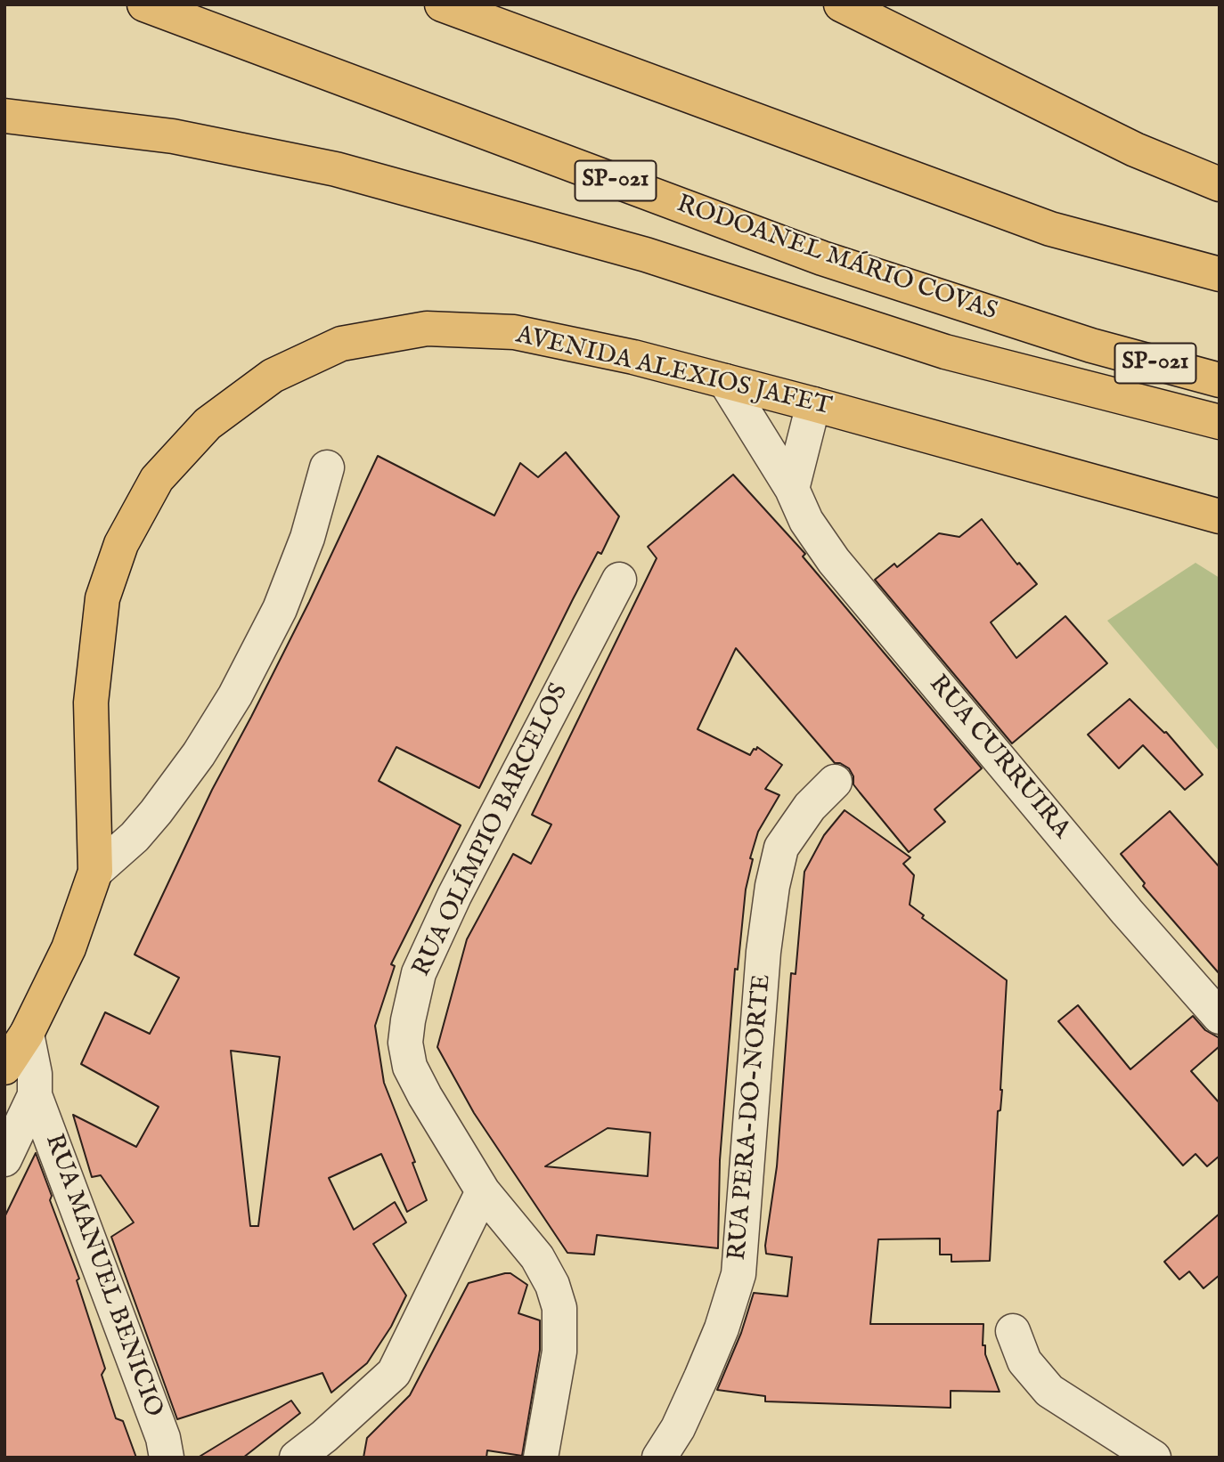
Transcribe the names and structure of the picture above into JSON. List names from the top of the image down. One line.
{"streets":{"main road":["SP-021","RODOANEL MÁRIO COVAS","AVENIDA ALEXIOS JAFET"],"street":["RUA CURRUIRA","RUA OLÍMPIO BARCELOS","RUA PERA-DO-NORTE","RUA MANUEL BENICIO"]},"crossings":[["AVENIDA ALEXIOS JAFET","RUA CURRUIRA"]]}
